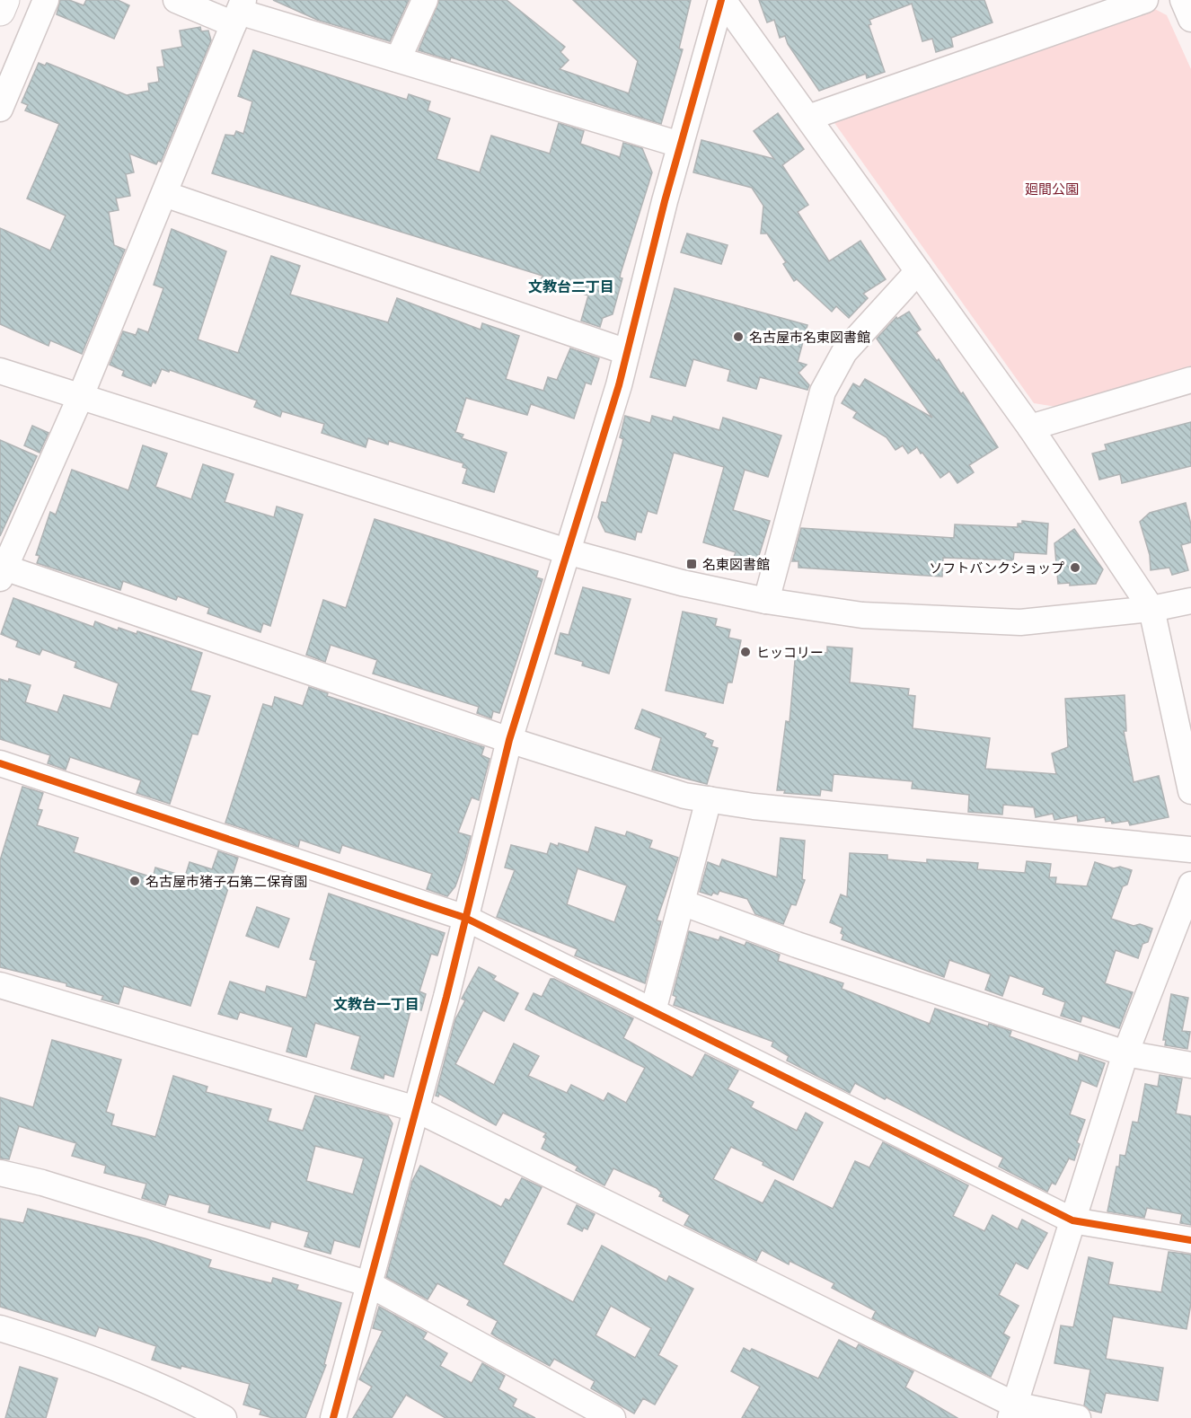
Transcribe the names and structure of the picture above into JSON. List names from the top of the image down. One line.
{"districts":["文教台二丁目","文教台一丁目"],"parks":["廻間公園"],"places":{"other":["名古屋市名東図書館","ソフトバンクショップ","ヒッコリー","名古屋市猪子石第二保育園"],"transit":["名東図書館"]}}
